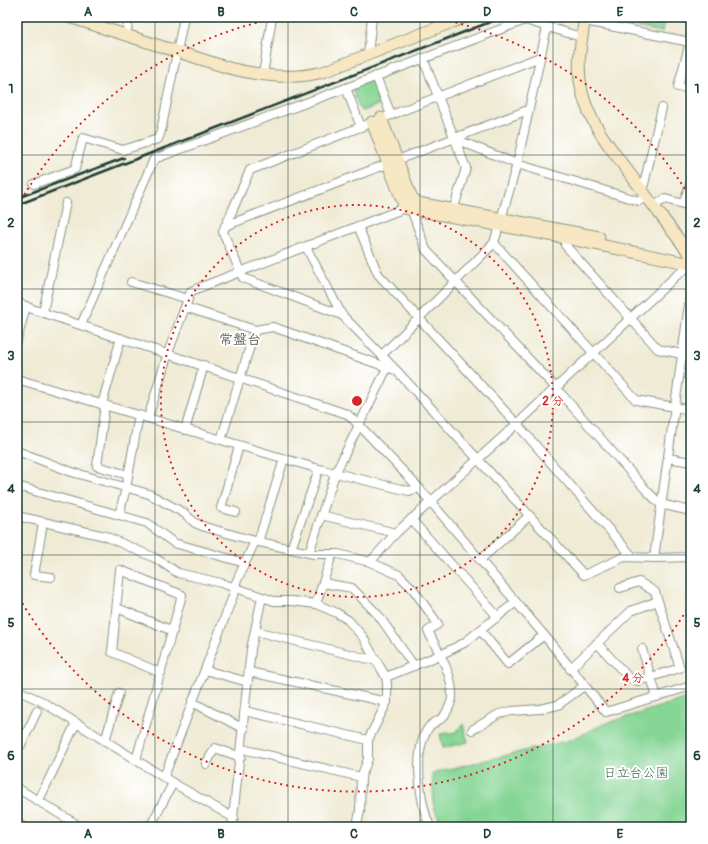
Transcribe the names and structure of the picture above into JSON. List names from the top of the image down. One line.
{"districts":["常盤台"],"parks":["日立台公園"],"grid":{"columns":["A","B","C","D","E"],"rows":["1","2","3","4","5","6"]},"rings":["2 分","4 分"]}
